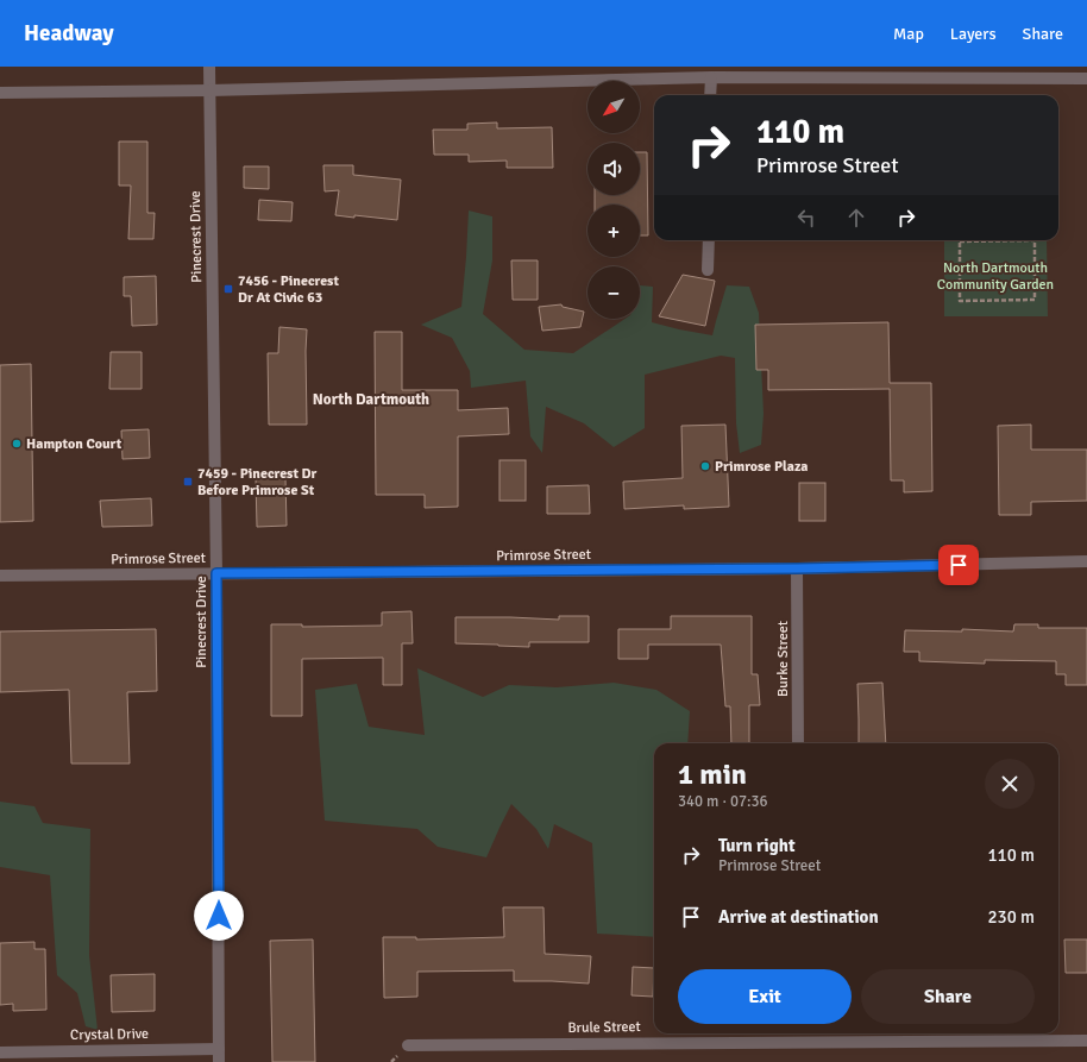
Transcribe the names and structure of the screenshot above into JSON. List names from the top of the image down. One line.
{"streets":{"street":["Pinecrest Drive","Primrose Street","Burke Street","Brule Street","Crystal Drive"]},"crossings":[["Pinecrest Drive","Primrose Street"],["Pinecrest Drive","Crystal Drive"],["Primrose Street","Burke Street"]],"districts":["North Dartmouth"],"parks":["North Dartmouth Community Garden"],"places":{"transit":["7456 - Pinecrest Dr At Civic 63","7459 - Pinecrest Dr Before Primrose St"],"other":["Hampton Court","Primrose Plaza"]},"north":"bottom left","page":{"header":"Headway","nav":["Map","Layers","Share"],"map_buttons":["+","−"],"turn":["110 m","Primrose Street"],"heading":["1 min","340 m · 07:36"],"list":[{"name":"Turn right","note":"Primrose Street","value":"110 m"},{"name":"Arrive at destination","value":"230 m"}],"buttons":["Exit","Share"]}}
